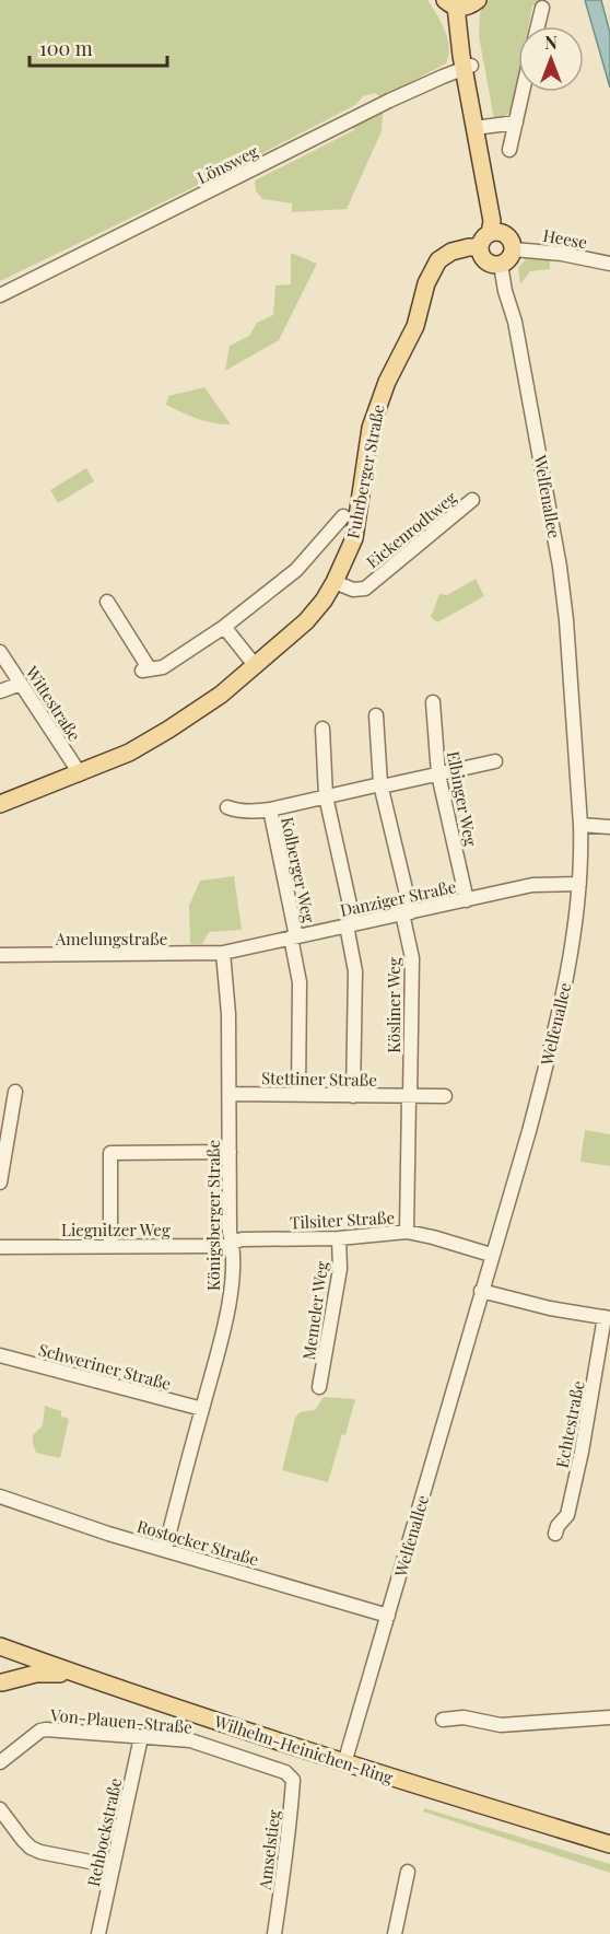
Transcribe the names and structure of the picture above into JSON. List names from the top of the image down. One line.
{"streets":{"main road":["Fuhrberger Straße","Wilhelm-Heinichen-Ring"],"street":["Lönsweg","Heese","Welfenallee","Eickenrodtweg","Wittestraße","Elbinger Weg","Kolberger Weg","Danziger Straße","Amelungstraße","Kösliner Weg","Stettiner Straße","Königsberger Straße","Tilsiter Straße","Liegnitzer Weg","Memeler Weg","Schweriner Straße","Echtestraße","Rostocker Straße","Von-Plauen-Straße","Rehbockstraße","Amselstieg"]},"crossings":[["Heese","Fuhrberger Straße"],["Heese","Welfenallee"],["Fuhrberger Straße","Welfenallee"],["Fuhrberger Straße","Eickenrodtweg"],["Fuhrberger Straße","Wittestraße"],["Welfenallee","Danziger Straße"],["Welfenallee","Tilsiter Straße"],["Welfenallee","Rostocker Straße"],["Welfenallee","Wilhelm-Heinichen-Ring"],["Elbinger Weg","Danziger Straße"],["Kolberger Weg","Danziger Straße"],["Kolberger Weg","Stettiner Straße"],["Danziger Straße","Amelungstraße"],["Danziger Straße","Kösliner Weg"],["Danziger Straße","Königsberger Straße"],["Amelungstraße","Königsberger Straße"],["Kösliner Weg","Stettiner Straße"],["Stettiner Straße","Königsberger Straße"],["Königsberger Straße","Tilsiter Straße"],["Königsberger Straße","Liegnitzer Weg"],["Königsberger Straße","Schweriner Straße"],["Königsberger Straße","Rostocker Straße"],["Tilsiter Straße","Liegnitzer Weg"],["Tilsiter Straße","Memeler Weg"],["Von-Plauen-Straße","Rehbockstraße"],["Von-Plauen-Straße","Amselstieg"]],"scale_bar":"100 m","north":"top"}
